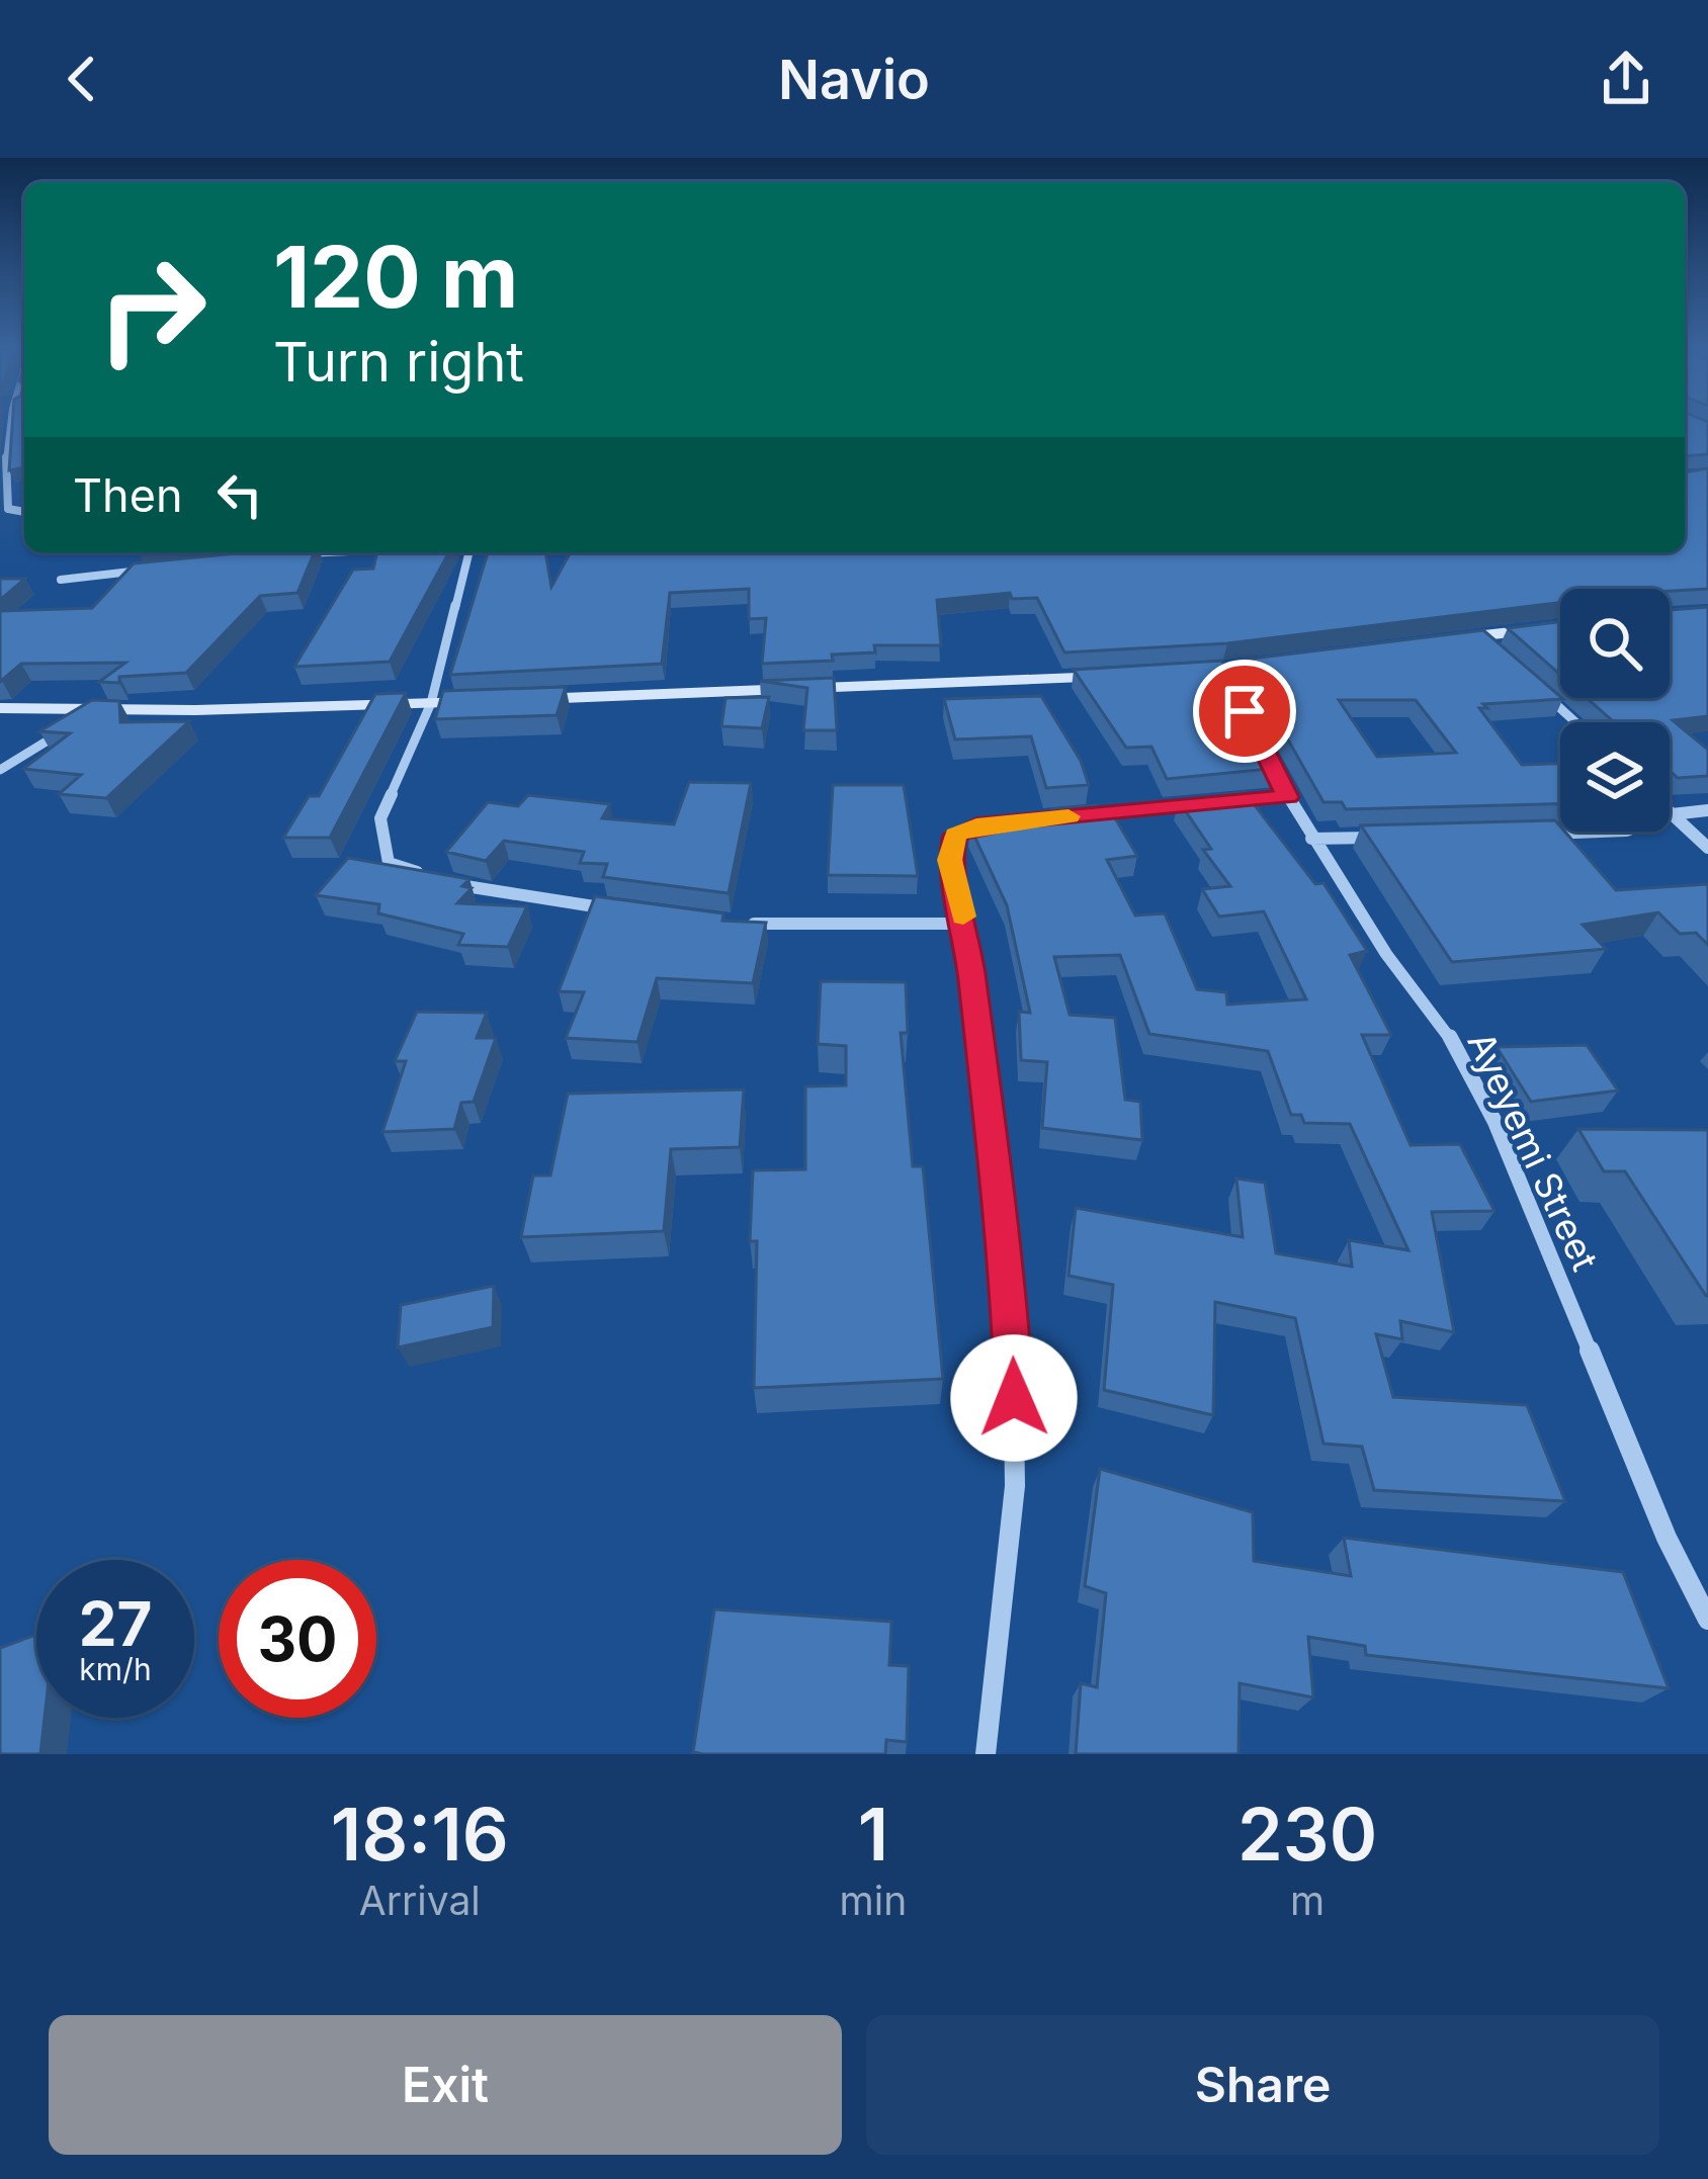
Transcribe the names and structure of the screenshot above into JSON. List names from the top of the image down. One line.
{"streets":{"street":["Ayeyemi Street"]},"page":{"header":"Navio","turn":["120 m","Turn right"],"then":"Then","speed":"27 km/h","limit":"30","eta":["18:16","Arrival","1","min","230","m"],"buttons":["Exit","Share"]}}
